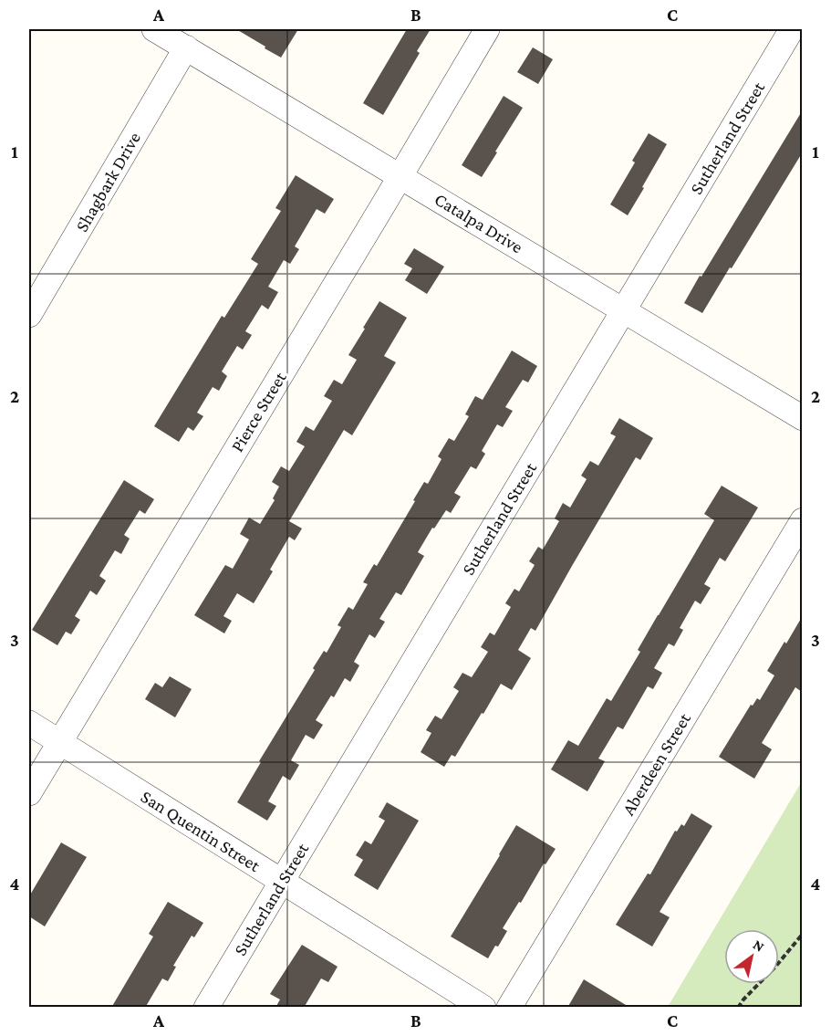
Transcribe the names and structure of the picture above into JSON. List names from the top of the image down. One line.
{"streets":{"street":["Sutherland Street","Shagbark Drive","Catalpa Drive","Pierce Street","Aberdeen Street","San Quentin Street"]},"crossings":[["Sutherland Street","Catalpa Drive"],["Sutherland Street","San Quentin Street"],["Shagbark Drive","Catalpa Drive"],["Catalpa Drive","Pierce Street"],["Pierce Street","San Quentin Street"]],"north":"top right","grid":{"columns":["A","B","C"],"rows":["1","2","3","4"]}}
